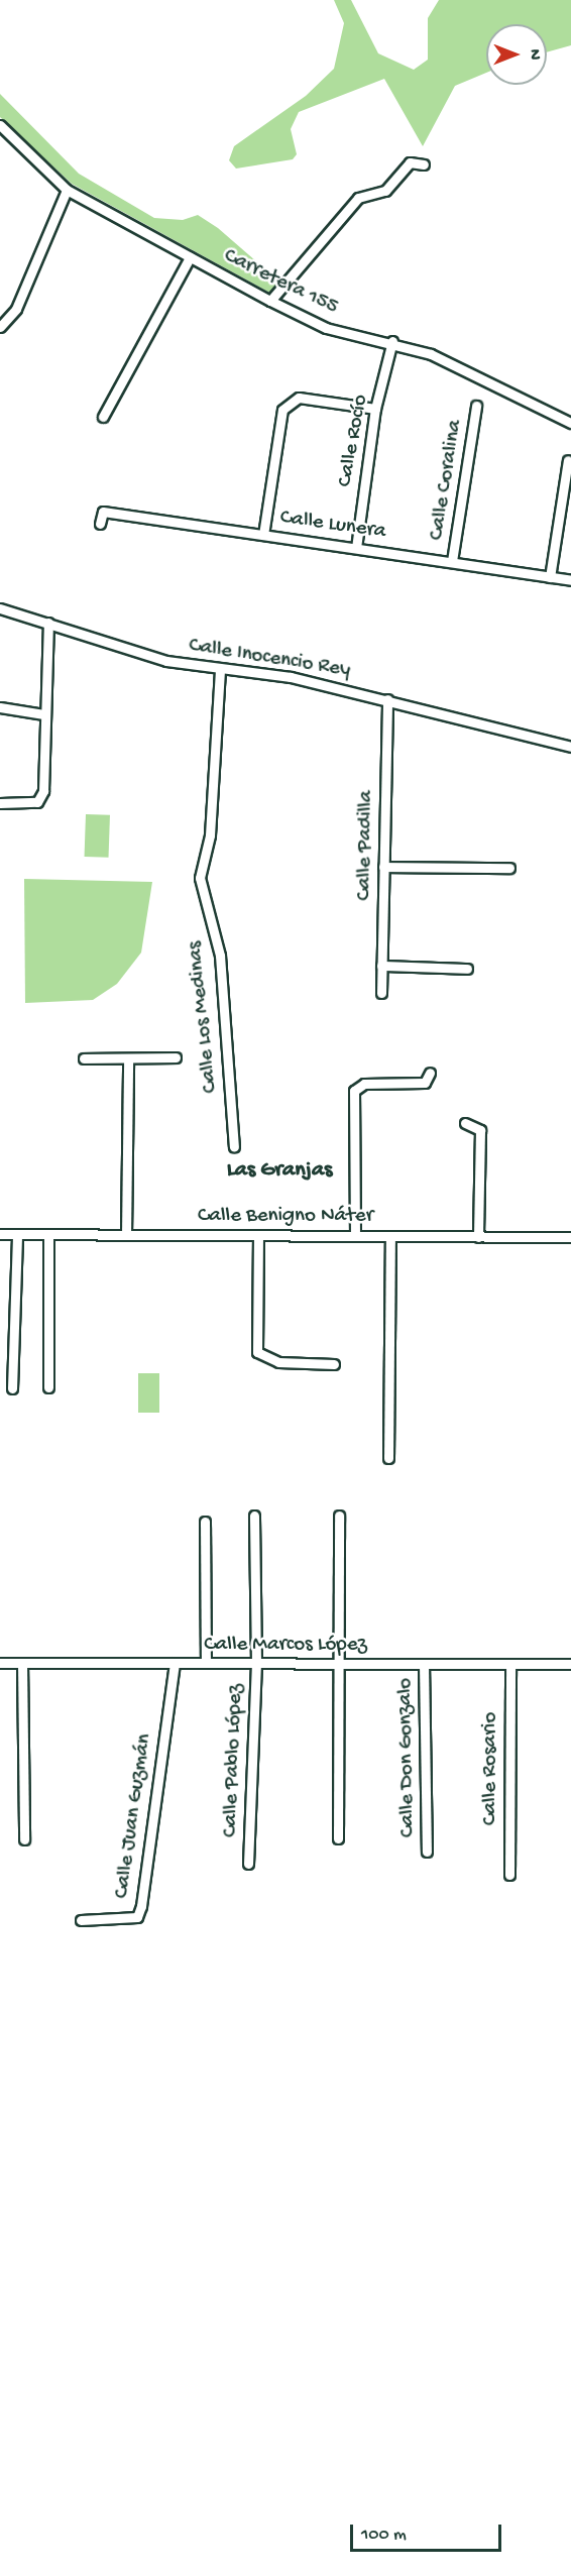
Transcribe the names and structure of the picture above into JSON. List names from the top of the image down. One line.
{"streets":{"street":["Carretera 155","Calle Rocío","Calle Coralina","Calle Lunera","Calle Inocencio Rey","Calle Padilla","Calle Los Medinas","Calle Benigno Náter","Calle Marcos López","Calle Don Gonzalo","Calle Pablo López","Calle Rosario","Calle Juan Guzmán"]},"crossings":[["Carretera 155","Calle Rocío"],["Calle Rocío","Calle Lunera"],["Calle Coralina","Calle Lunera"],["Calle Inocencio Rey","Calle Padilla"],["Calle Inocencio Rey","Calle Los Medinas"],["Calle Marcos López","Calle Don Gonzalo"],["Calle Marcos López","Calle Pablo López"],["Calle Marcos López","Calle Rosario"],["Calle Marcos López","Calle Juan Guzmán"]],"districts":["Las Granjas"],"scale_bar":"100 m","north":"right"}
